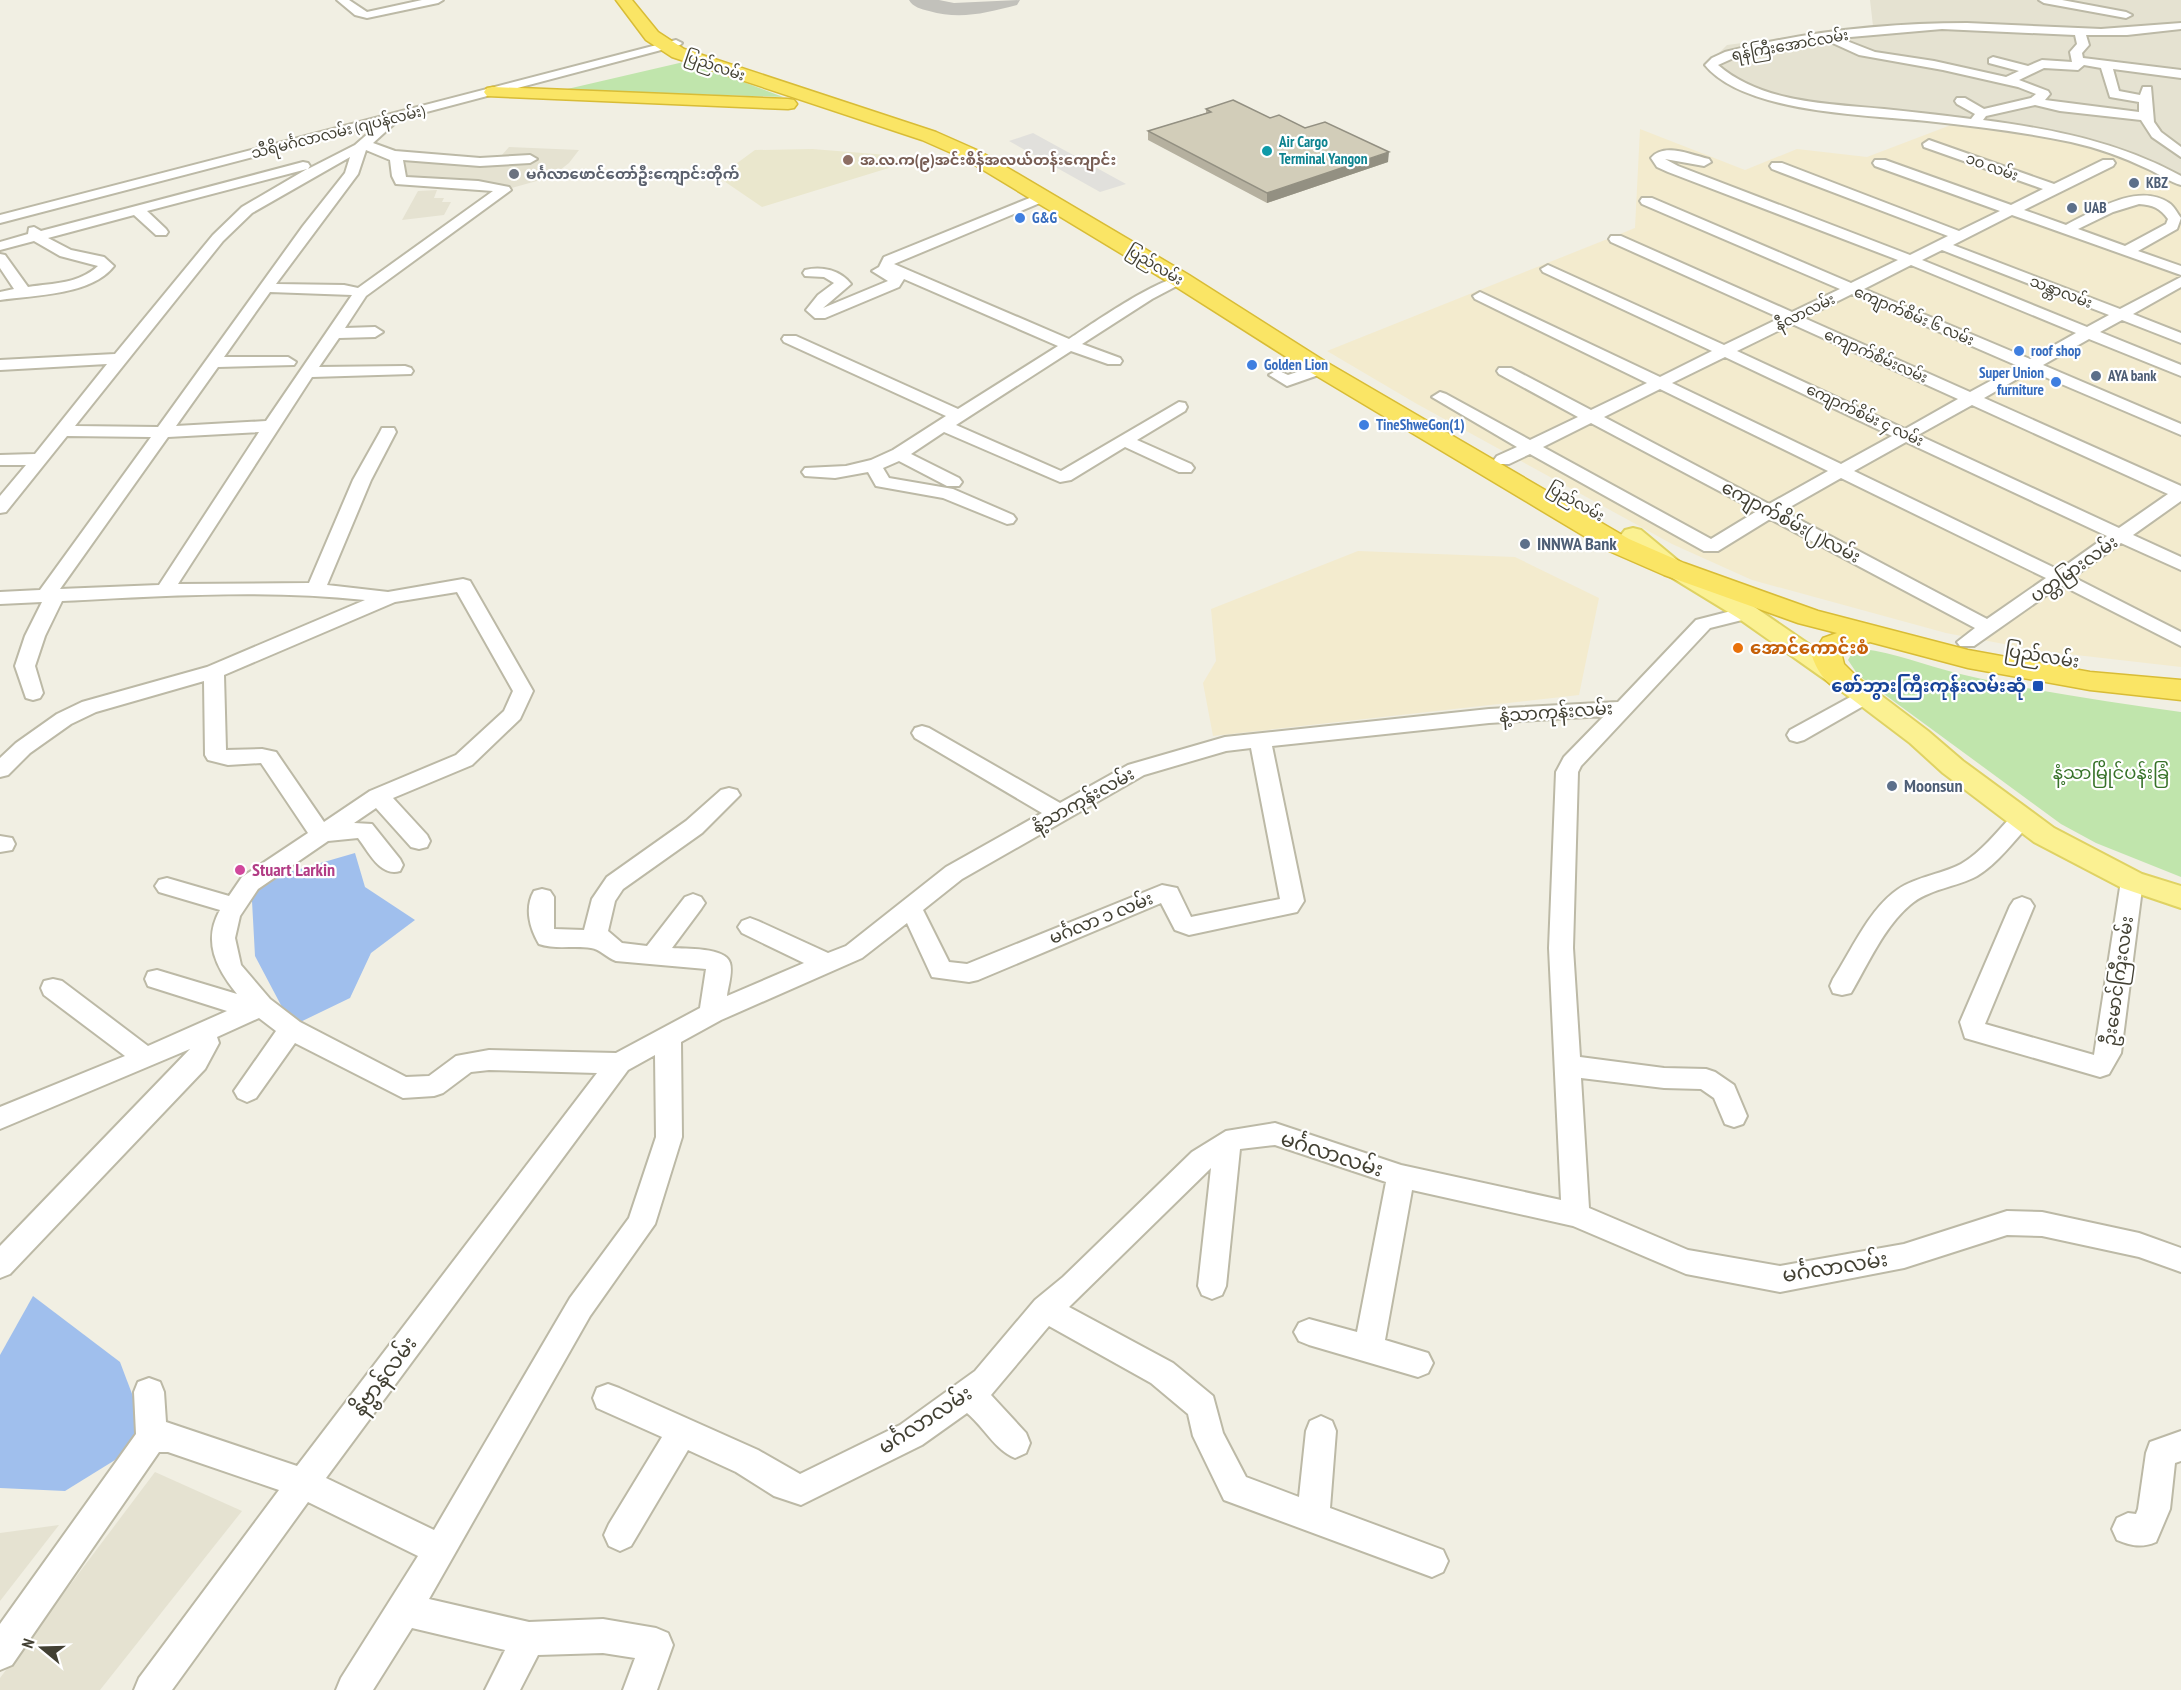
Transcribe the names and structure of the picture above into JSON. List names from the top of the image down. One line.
{"streets":{"highway":["ပြည်လမ်း"],"street":["ရန်ကြီးအောင်လမ်း","သီရိမင်္ဂလာလမ်း (ဂျပန်လမ်း)","၁၀ လမ်း","သန္တာလမ်း","နီလာလမ်း","ကျောက်စိမ်း ၆ လမ်း","ကျောက်စိမ်းလမ်း","ကျောက်စိမ်း ၄ လမ်း","ကျောက်စိမ်း(၂)လမ်း","ပတ္တမြားလမ်း","နံ့သာကုန်းလမ်း","မင်္ဂလာ ၁ လမ်း","ဦးမောင်ကြီးလမ်း","မင်္ဂလာလမ်း","နိဗ္ဗာန်လမ်း"]},"crossings":[["ပြည်လမ်း","သီရိမင်္ဂလာလမ်း (ဂျပန်လမ်း)"],["ပြည်လမ်း","နီလာလမ်း"],["ပြည်လမ်း","ကျောက်စိမ်း(၂)လမ်း"],["ပြည်လမ်း","ပတ္တမြားလမ်း"],["ပြည်လမ်း","နံ့သာကုန်းလမ်း"],["၁၀ လမ်း","နီလာလမ်း"],["သန္တာလမ်း","နီလာလမ်း"],["နီလာလမ်း","ကျောက်စိမ်း ၆ လမ်း"],["နီလာလမ်း","ကျောက်စိမ်းလမ်း"],["နီလာလမ်း","ကျောက်စိမ်း ၄ လမ်း"],["နီလာလမ်း","ကျောက်စိမ်း(၂)လမ်း"],["ကျောက်စိမ်းလမ်း","ပတ္တမြားလမ်း"],["ကျောက်စိမ်း ၄ လမ်း","ပတ္တမြားလမ်း"],["ကျောက်စိမ်း(၂)လမ်း","ပတ္တမြားလမ်း"],["နံ့သာကုန်းလမ်း","မင်္ဂလာ ၁ လမ်း"],["နံ့သာကုန်းလမ်း","နိဗ္ဗာန်လမ်း"]],"parks":["နံ့သာမြိုင်ပန်းခြံ"],"places":{"other":["Air Cargo Terminal Yangon","အ.လ.က(၉)အင်းစိန်အလယ်တန်းကျောင်း","မင်္ဂလာဖောင်တော်ဦးကျောင်းတိုက်","KBZ","UAB","G&G","roof shop","Golden Lion","AYA bank","Super Union furniture","TineShweGon(1)","INNWA Bank","အောင်ကောင်းစံ","Moonsun","Stuart Larkin"],"transit":["စော်ဘွားကြီးကုန်းလမ်းဆုံ"]},"north":"left"}
